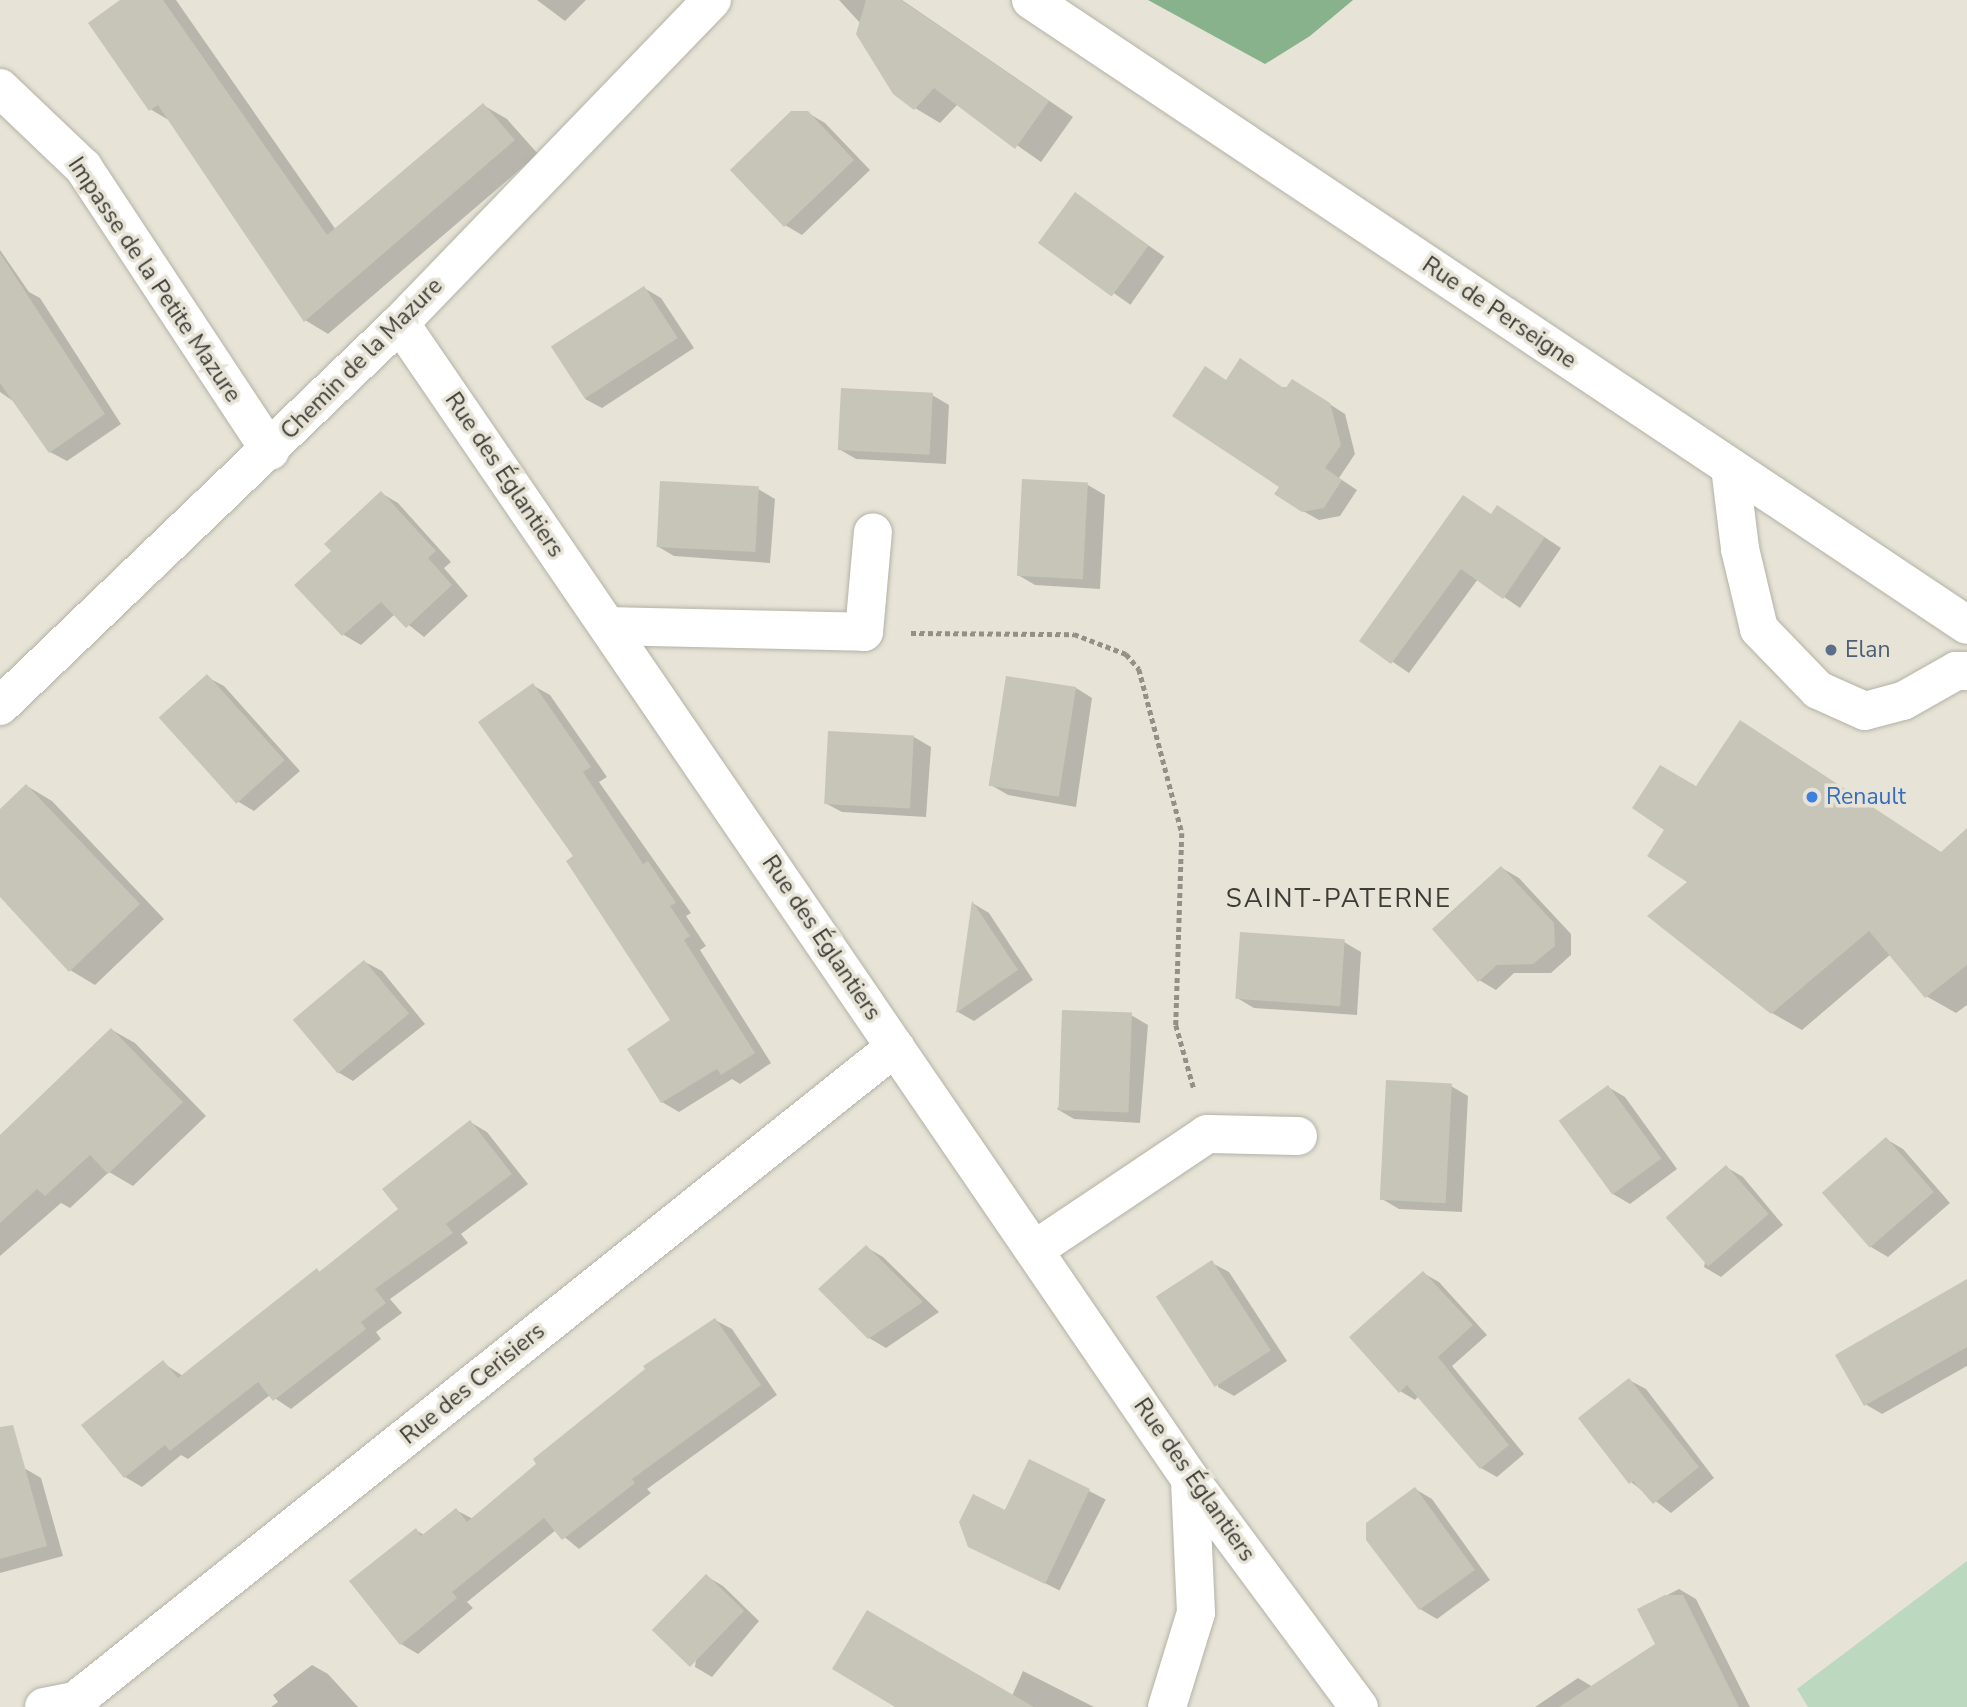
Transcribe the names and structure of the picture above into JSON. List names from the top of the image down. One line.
{"streets":{"street":["Impasse de la Petite Mazure","Rue de Perseigne","Chemin de la Mazure","Rue des Églantiers","Rue des Cerisiers"]},"crossings":[["Impasse de la Petite Mazure","Chemin de la Mazure"],["Chemin de la Mazure","Rue des Églantiers"],["Rue des Églantiers","Rue des Cerisiers"]],"districts":["SAINT-PATERNE"],"places":["Elan","Renault"]}
